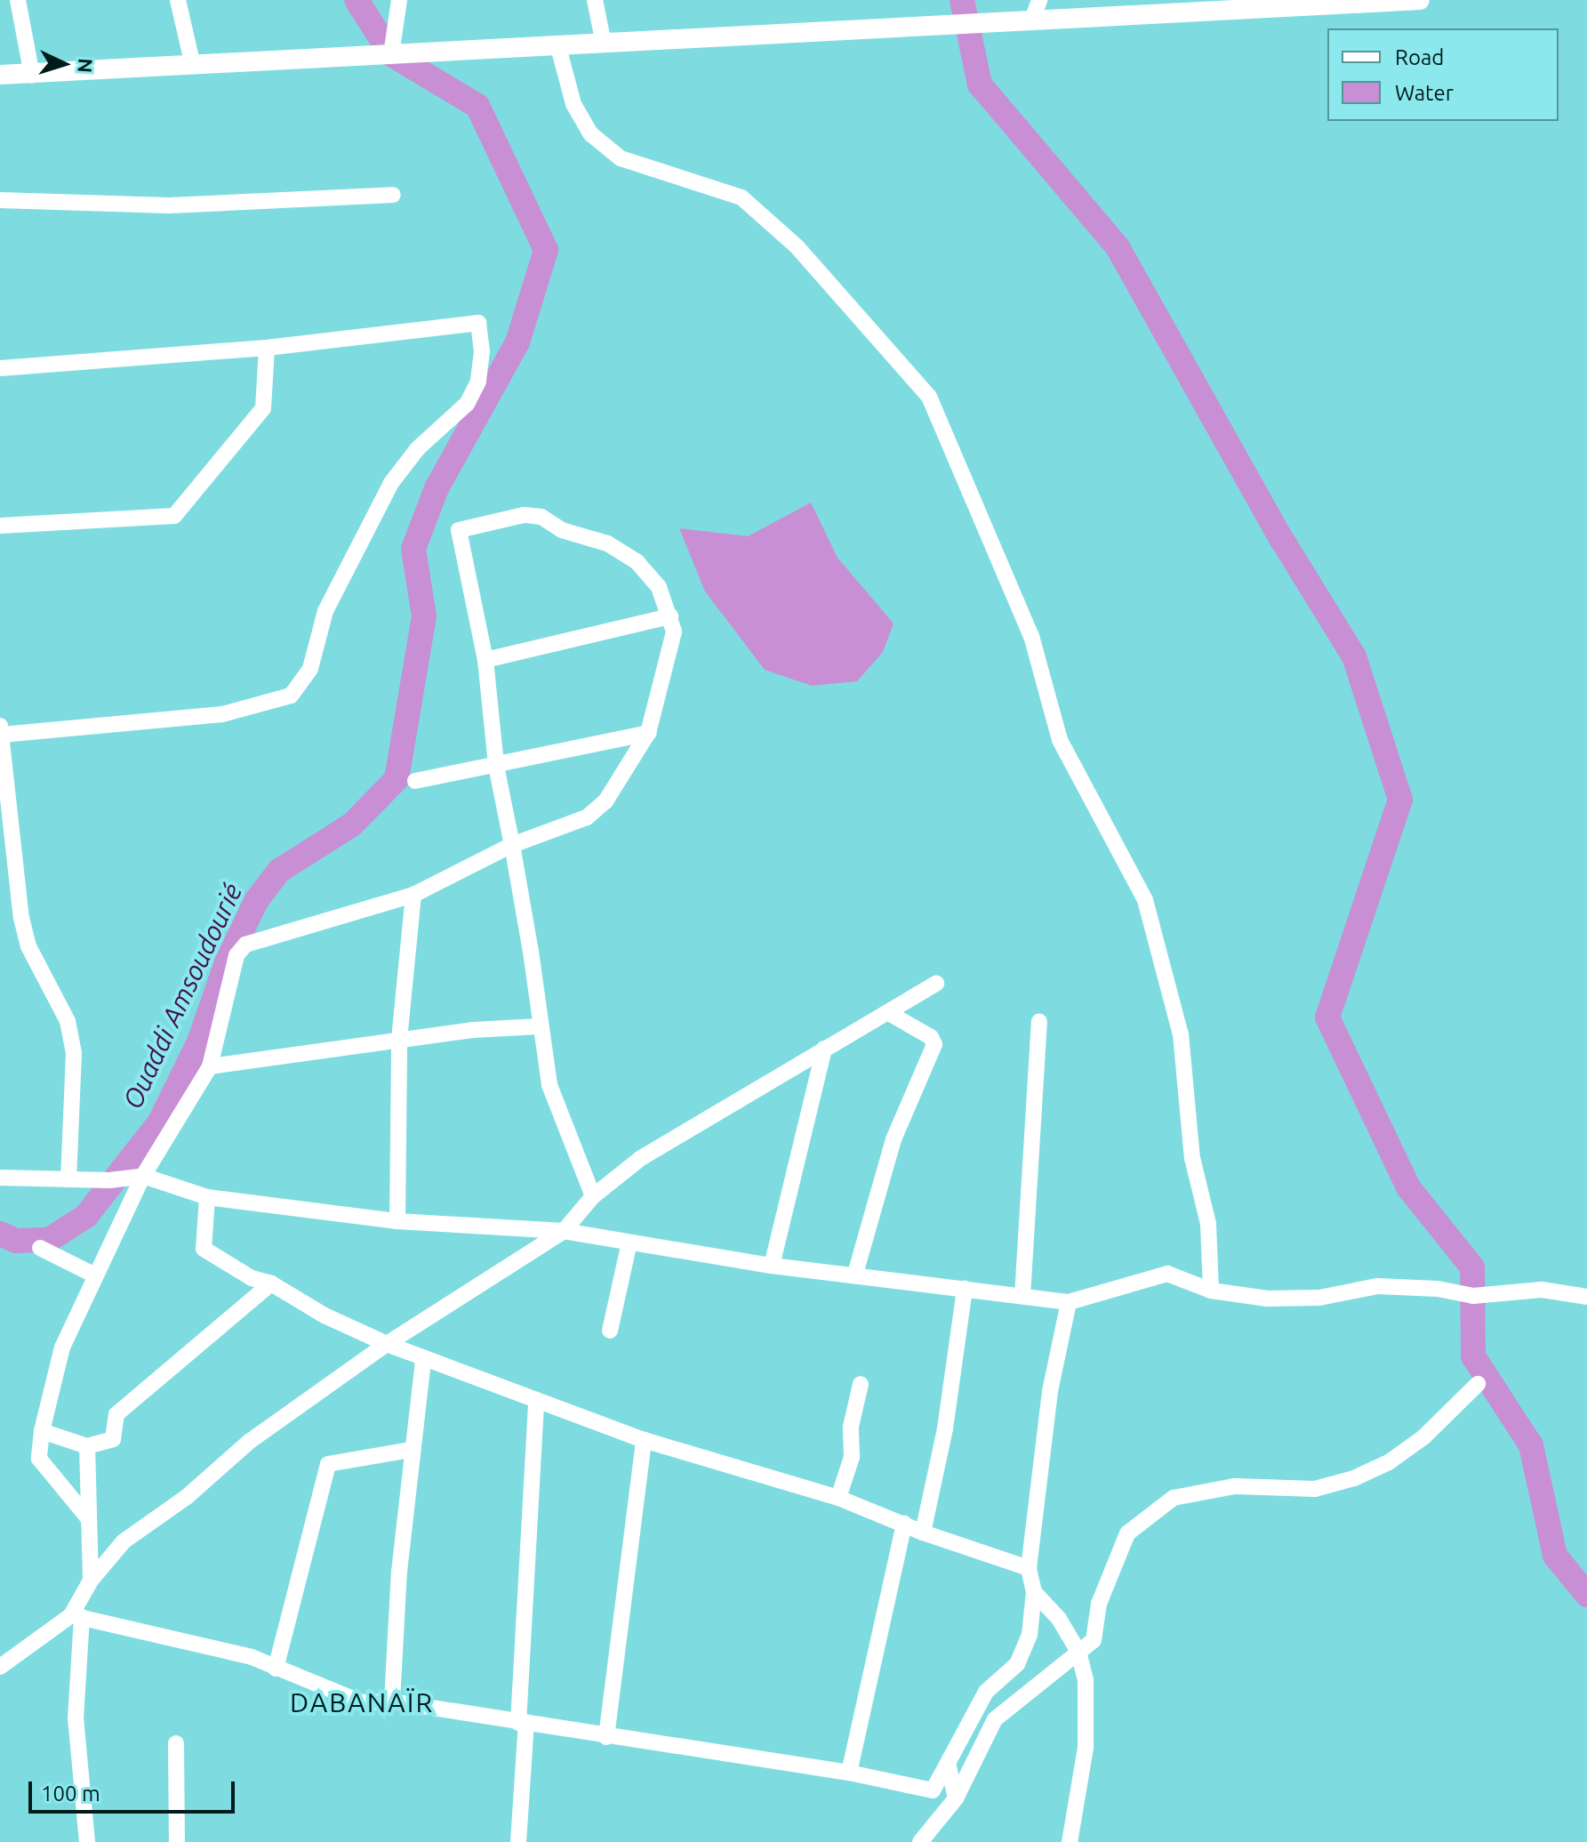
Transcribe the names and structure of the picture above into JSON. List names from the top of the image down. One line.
{"districts":["DABANAÏR"],"water":["Ouaddi Amsoudourié"],"legend":["Road","Water"],"scale_bar":"100 m","north":"right"}
